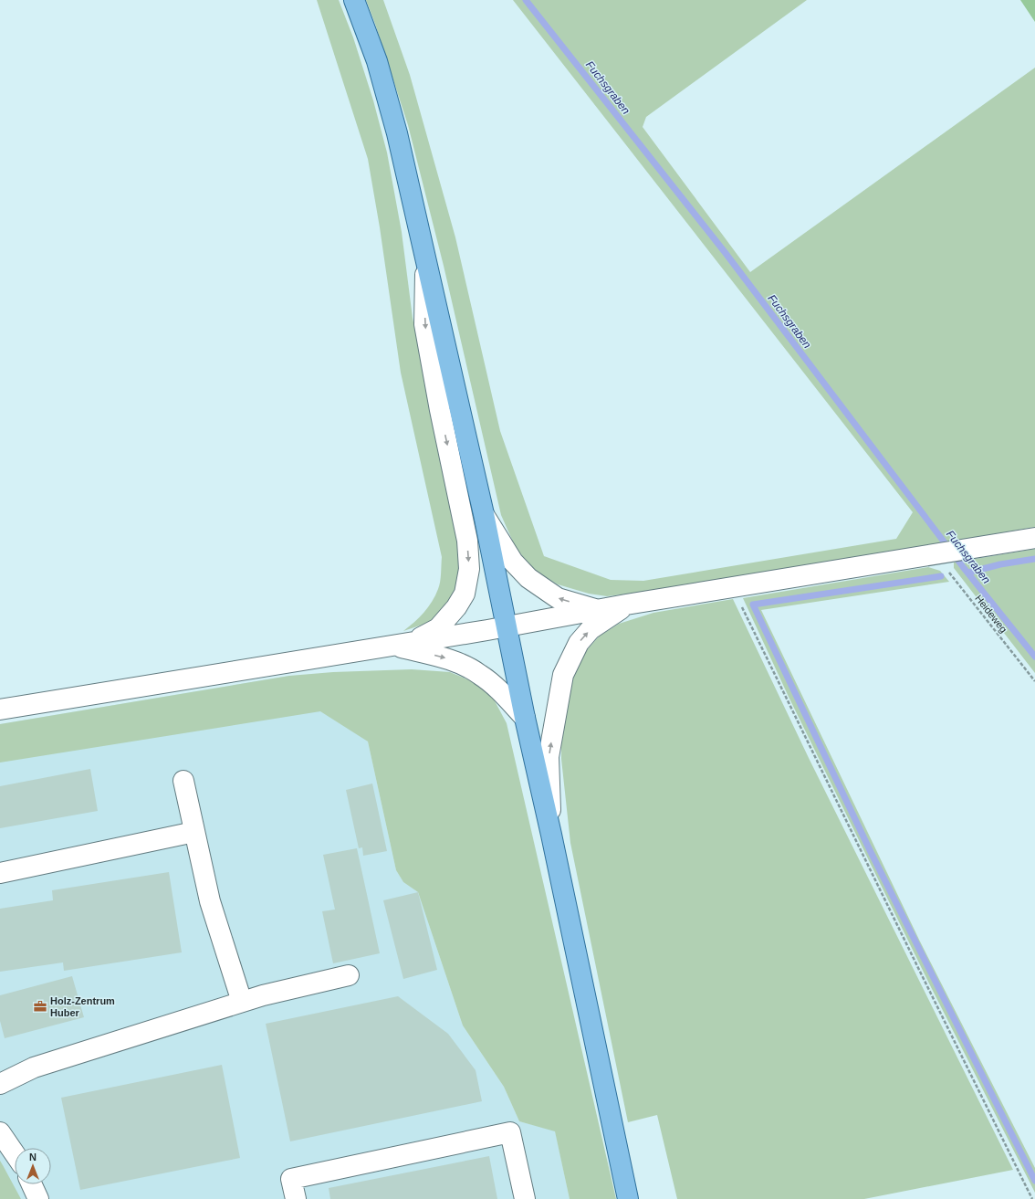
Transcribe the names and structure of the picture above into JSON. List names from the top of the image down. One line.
{"streets":{"path":["Heideweg"]},"water":["Fuchsgraben"],"places":{"office":["Holz-Zentrum Huber"]},"north":"top"}
